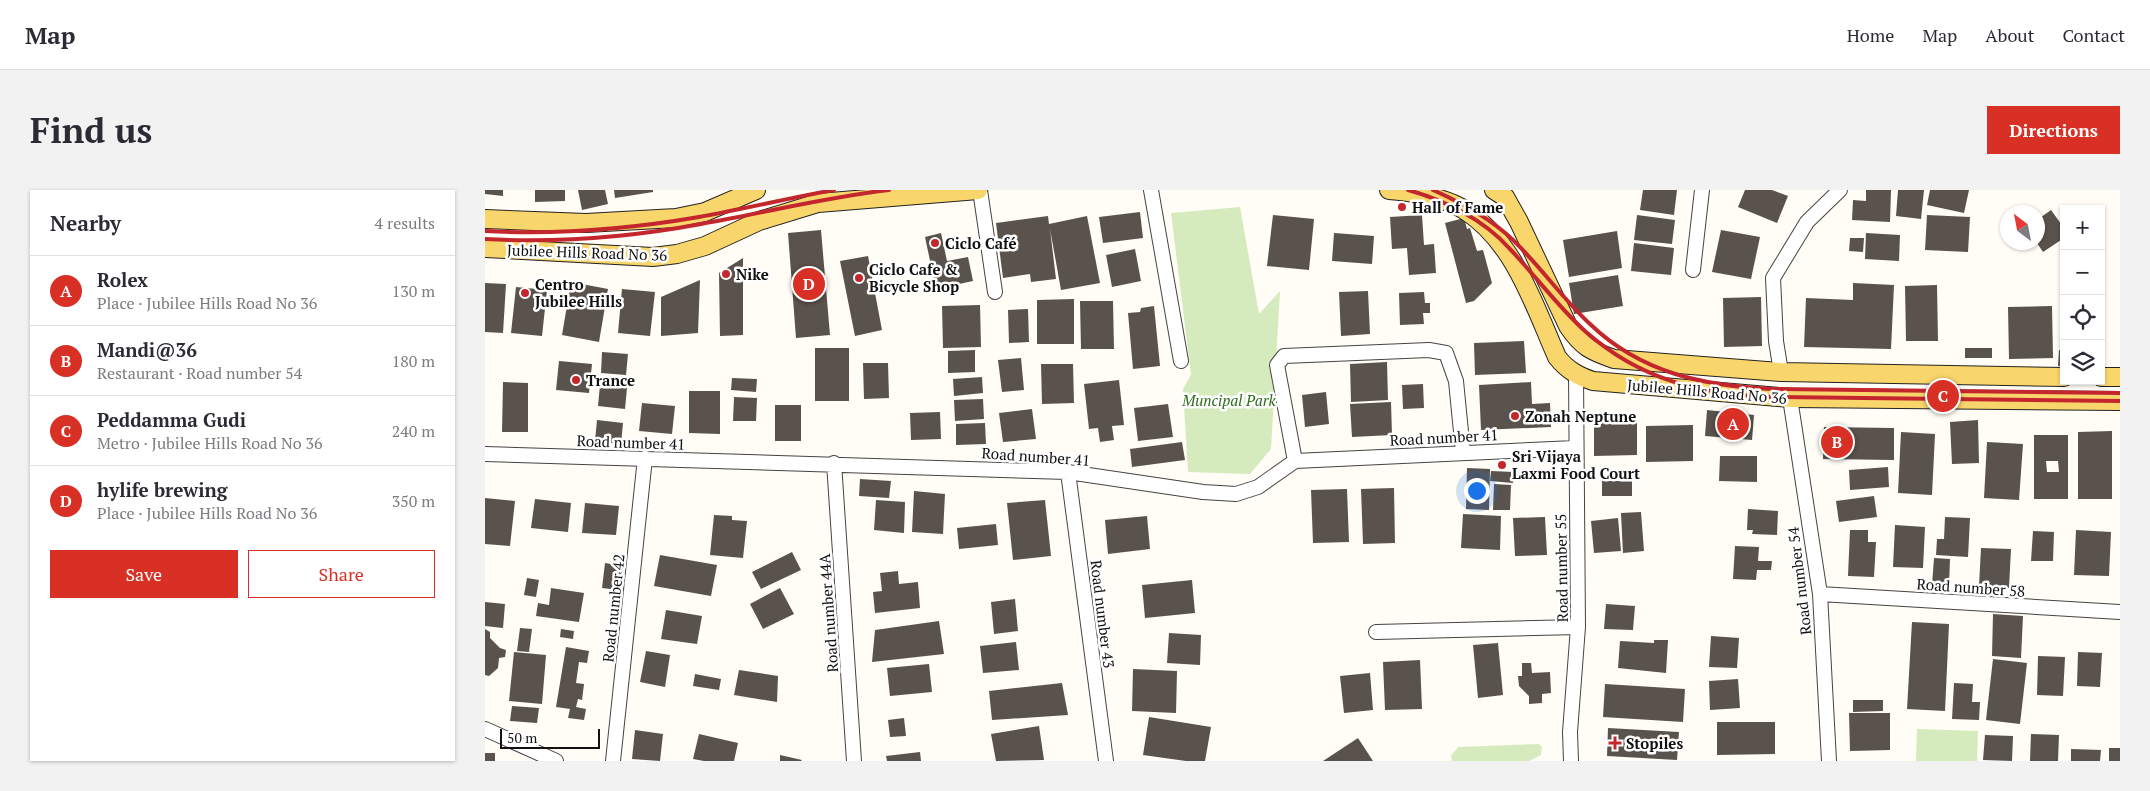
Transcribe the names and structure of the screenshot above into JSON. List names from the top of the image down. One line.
{"streets":{"main road":["Jubilee Hills Road No 36"],"street":["Road number 41","Road number 55","Road number 54","Road number 58","Road number 42","Road number 44A","Road number 43"]},"crossings":[["Jubilee Hills Road No 36","Road number 55"],["Jubilee Hills Road No 36","Road number 54"],["Road number 41","Road number 55"],["Road number 41","Road number 42"],["Road number 41","Road number 44A"],["Road number 41","Road number 43"],["Road number 54","Road number 58"]],"parks":["Muncipal Park"],"places":{"other":["Hall of Fame","Ciclo Café","Nike","Ciclo Cafe & Bicycle Shop","Centro Jubilee Hills","Trance","Zonah Neptune","Sri Vijaya Laxmi Food Court"],"health":["Stopiles"]},"scale_bar":"50 m","north":"top left","page":{"header":"Map","nav":["Home","Map","About","Contact"],"buttons":["Directions",["Save","Share"]],"title":"Find us","heading":["Nearby","4 results"],"map_buttons":["+","−"],"list":[{"mark":"A","name":"Rolex","note":"Place · Jubilee Hills Road No 36","value":"130 m"},{"mark":"B","name":"Mandi@36","note":"Restaurant · Road number 54","value":"180 m"},{"mark":"C","name":"Peddamma Gudi","note":"Metro · Jubilee Hills Road No 36","value":"240 m"},{"mark":"D","name":"hylife brewing","note":"Place · Jubilee Hills Road No 36","value":"350 m"}],"pins":["D","C","A","B"],"scale":"50 m"}}
